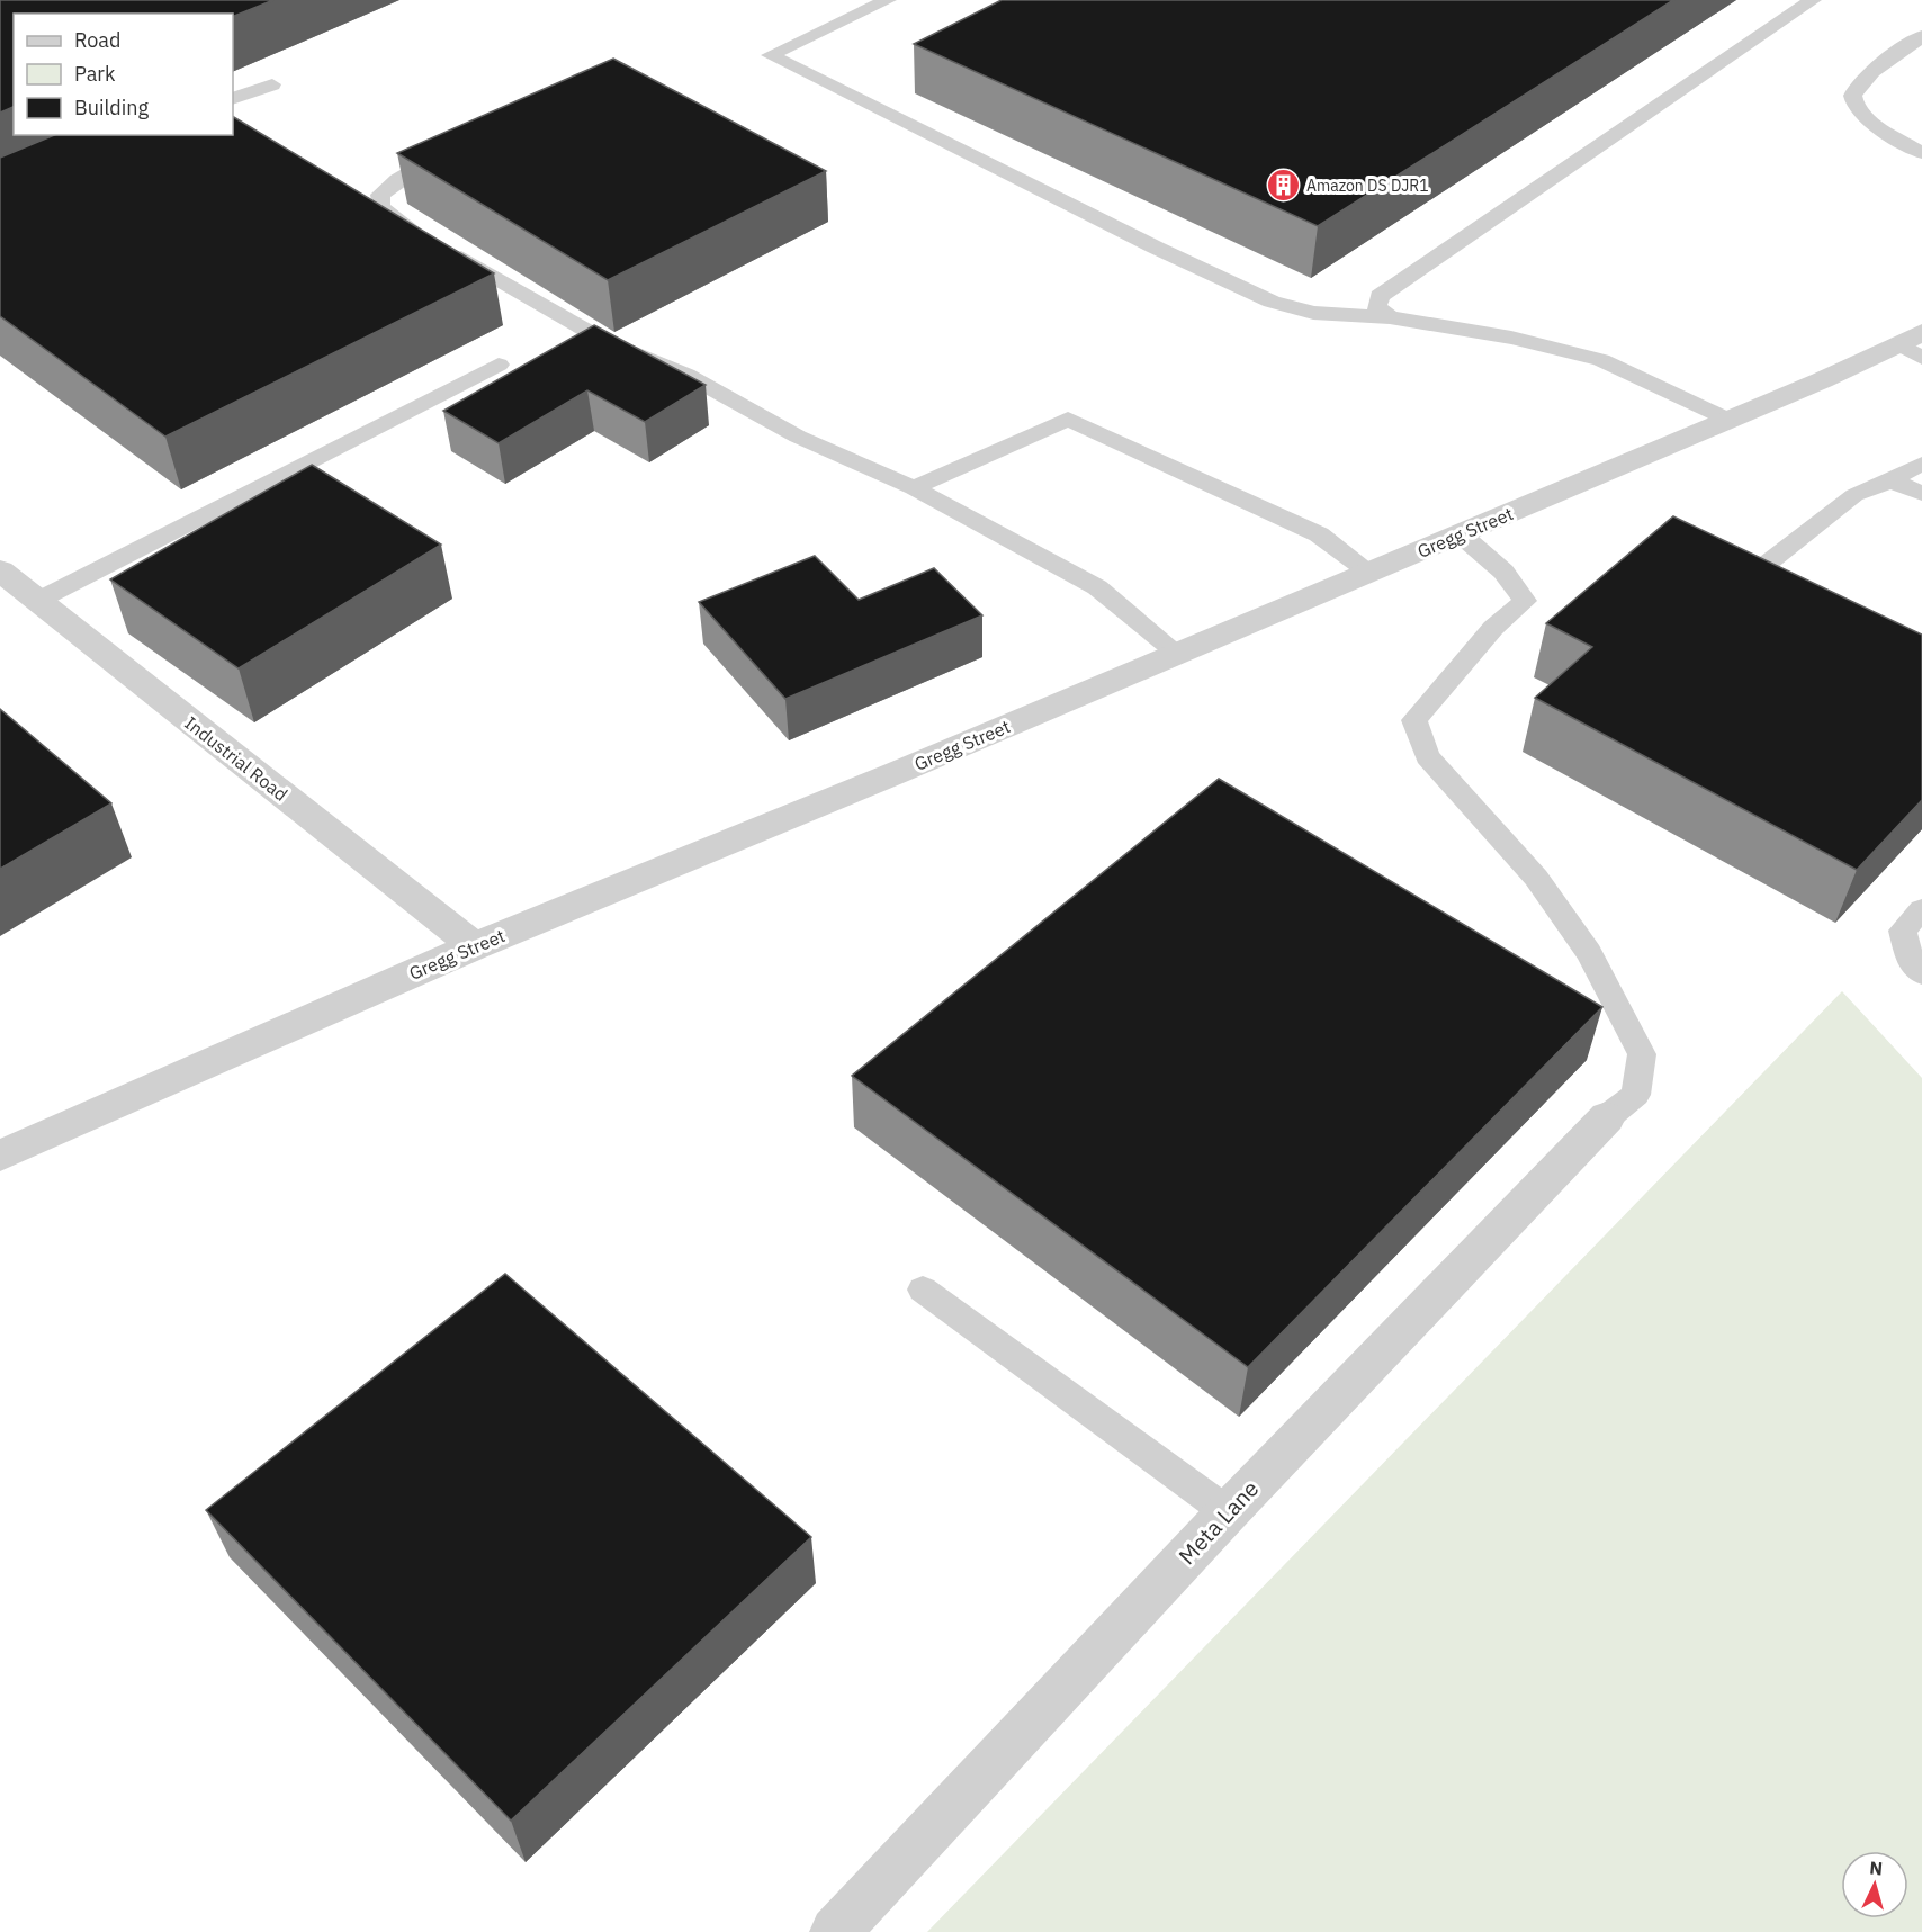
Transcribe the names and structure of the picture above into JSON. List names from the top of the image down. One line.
{"streets":{"street":["Gregg Street","Industrial Road","Meta Lane"]},"crossings":[["Gregg Street","Industrial Road"]],"places":{"building":["Amazon DS DJR1"]},"legend":["Road","Park","Building"],"north":"top"}
